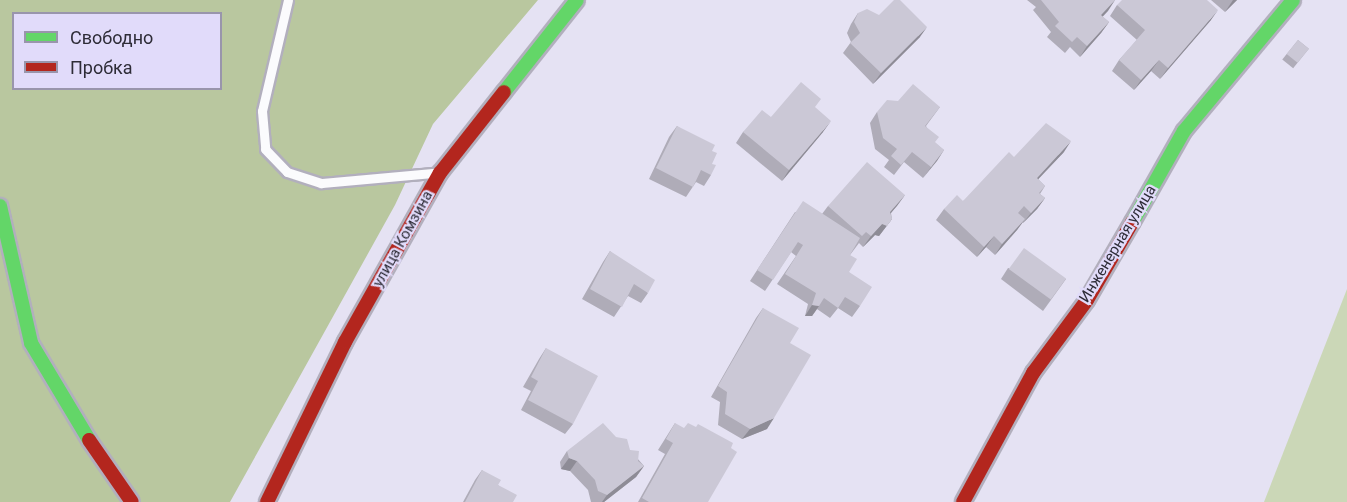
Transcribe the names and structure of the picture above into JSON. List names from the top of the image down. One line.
{"streets":{"street":["улица Комзина","Инженерная улица"]},"legend":["Свободно","Пробка"]}
